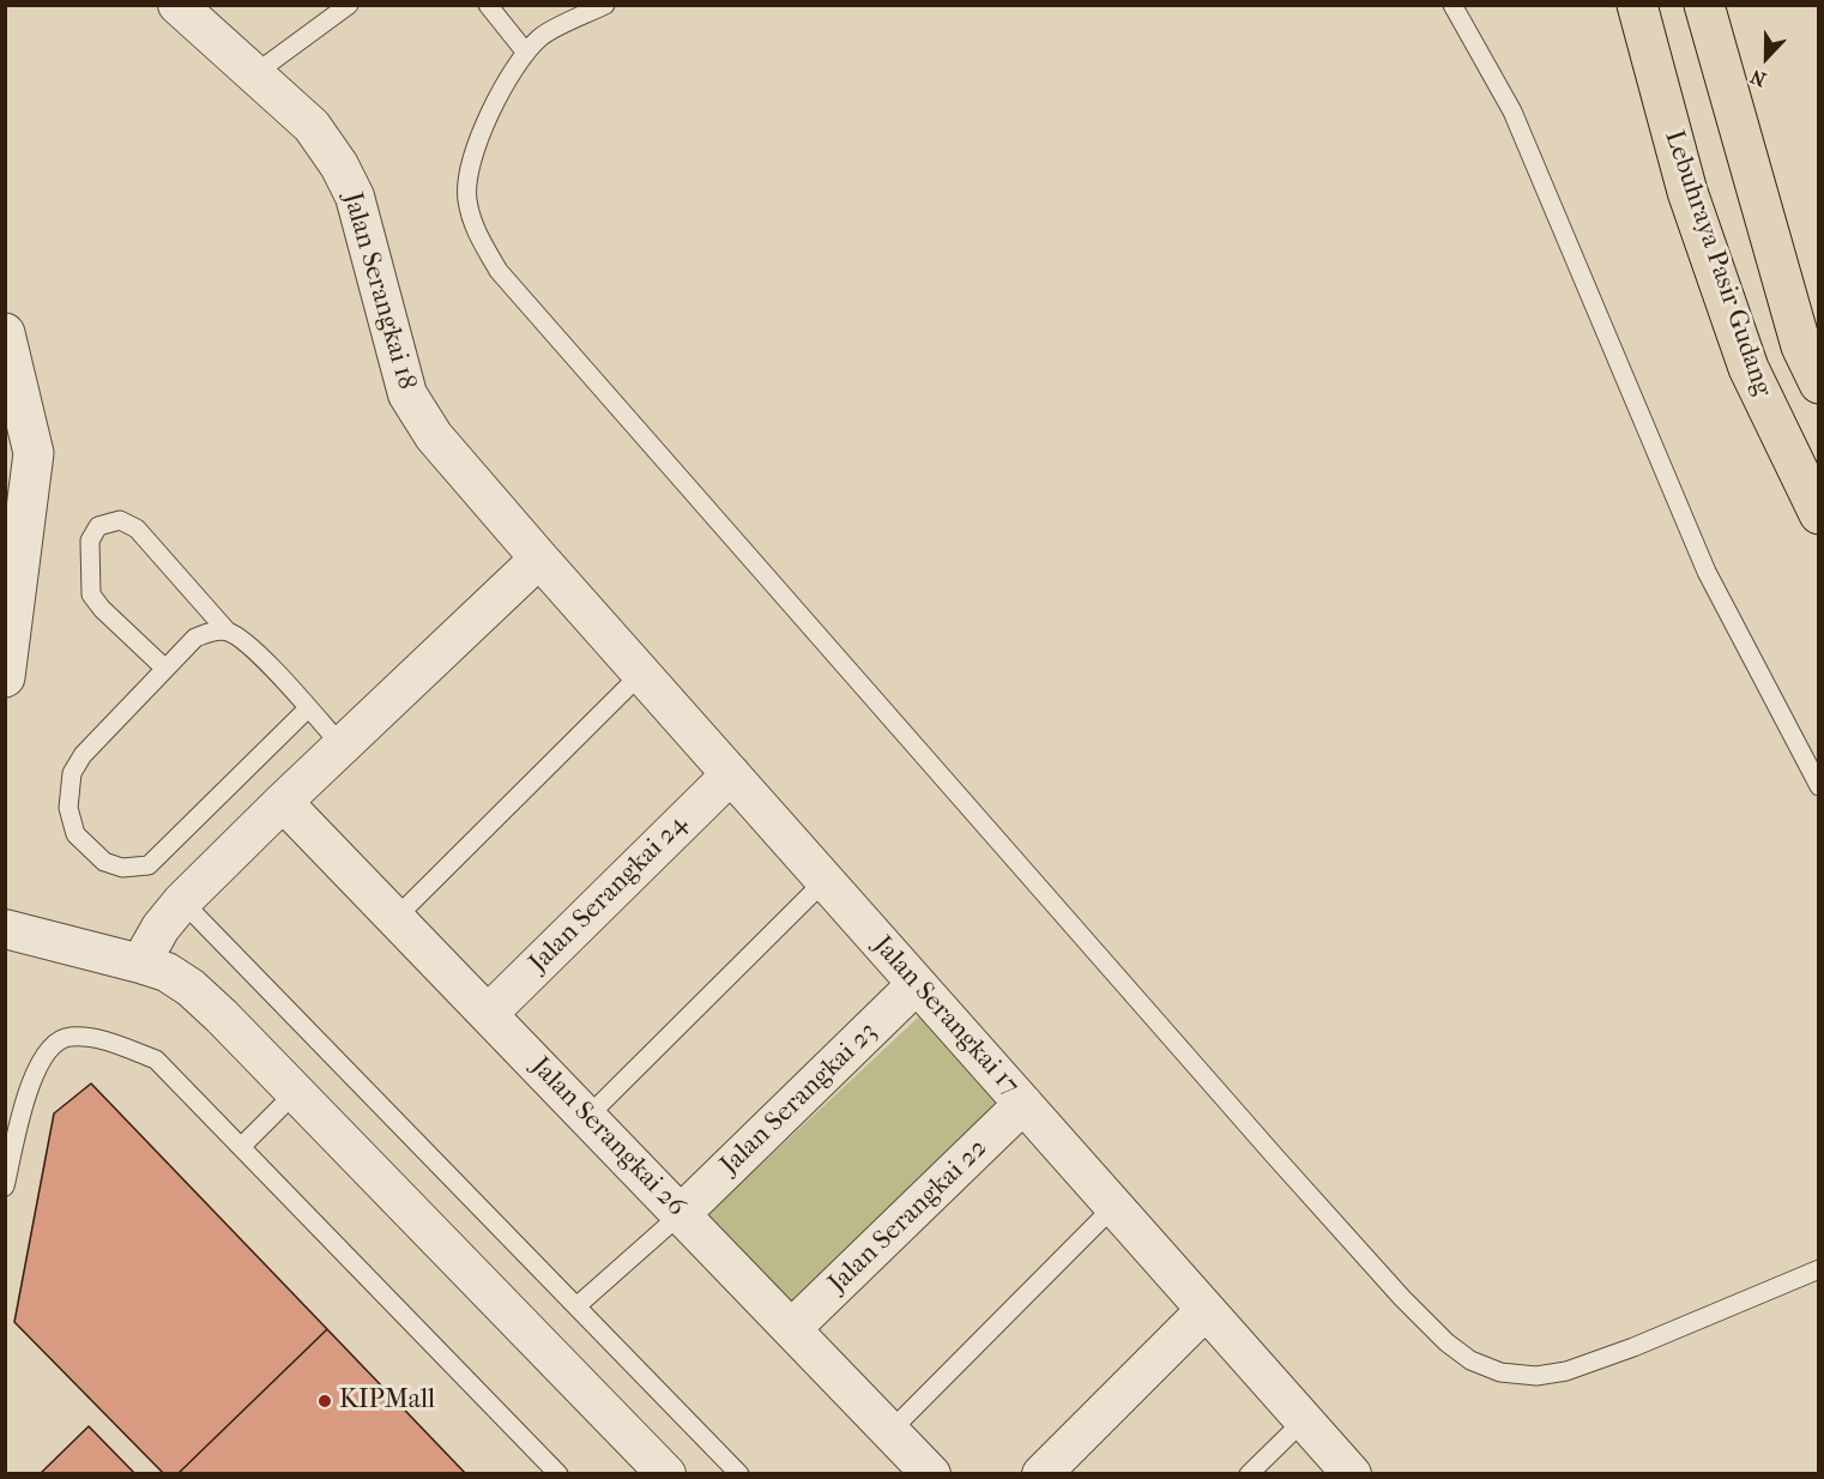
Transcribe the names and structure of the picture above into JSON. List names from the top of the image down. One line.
{"streets":{"highway":["Lebuhraya Pasir Gudang"],"street":["Jalan Serangkai 18","Jalan Serangkai 24","Jalan Serangkai 17","Jalan Serangkai 23","Jalan Serangkai 26","Jalan Serangkai 22"]},"crossings":[["Jalan Serangkai 18","Jalan Serangkai 17"],["Jalan Serangkai 24","Jalan Serangkai 17"],["Jalan Serangkai 24","Jalan Serangkai 26"],["Jalan Serangkai 17","Jalan Serangkai 23"],["Jalan Serangkai 17","Jalan Serangkai 22"],["Jalan Serangkai 23","Jalan Serangkai 26"],["Jalan Serangkai 26","Jalan Serangkai 22"]],"places":["KIPMall"],"north":"bottom"}
